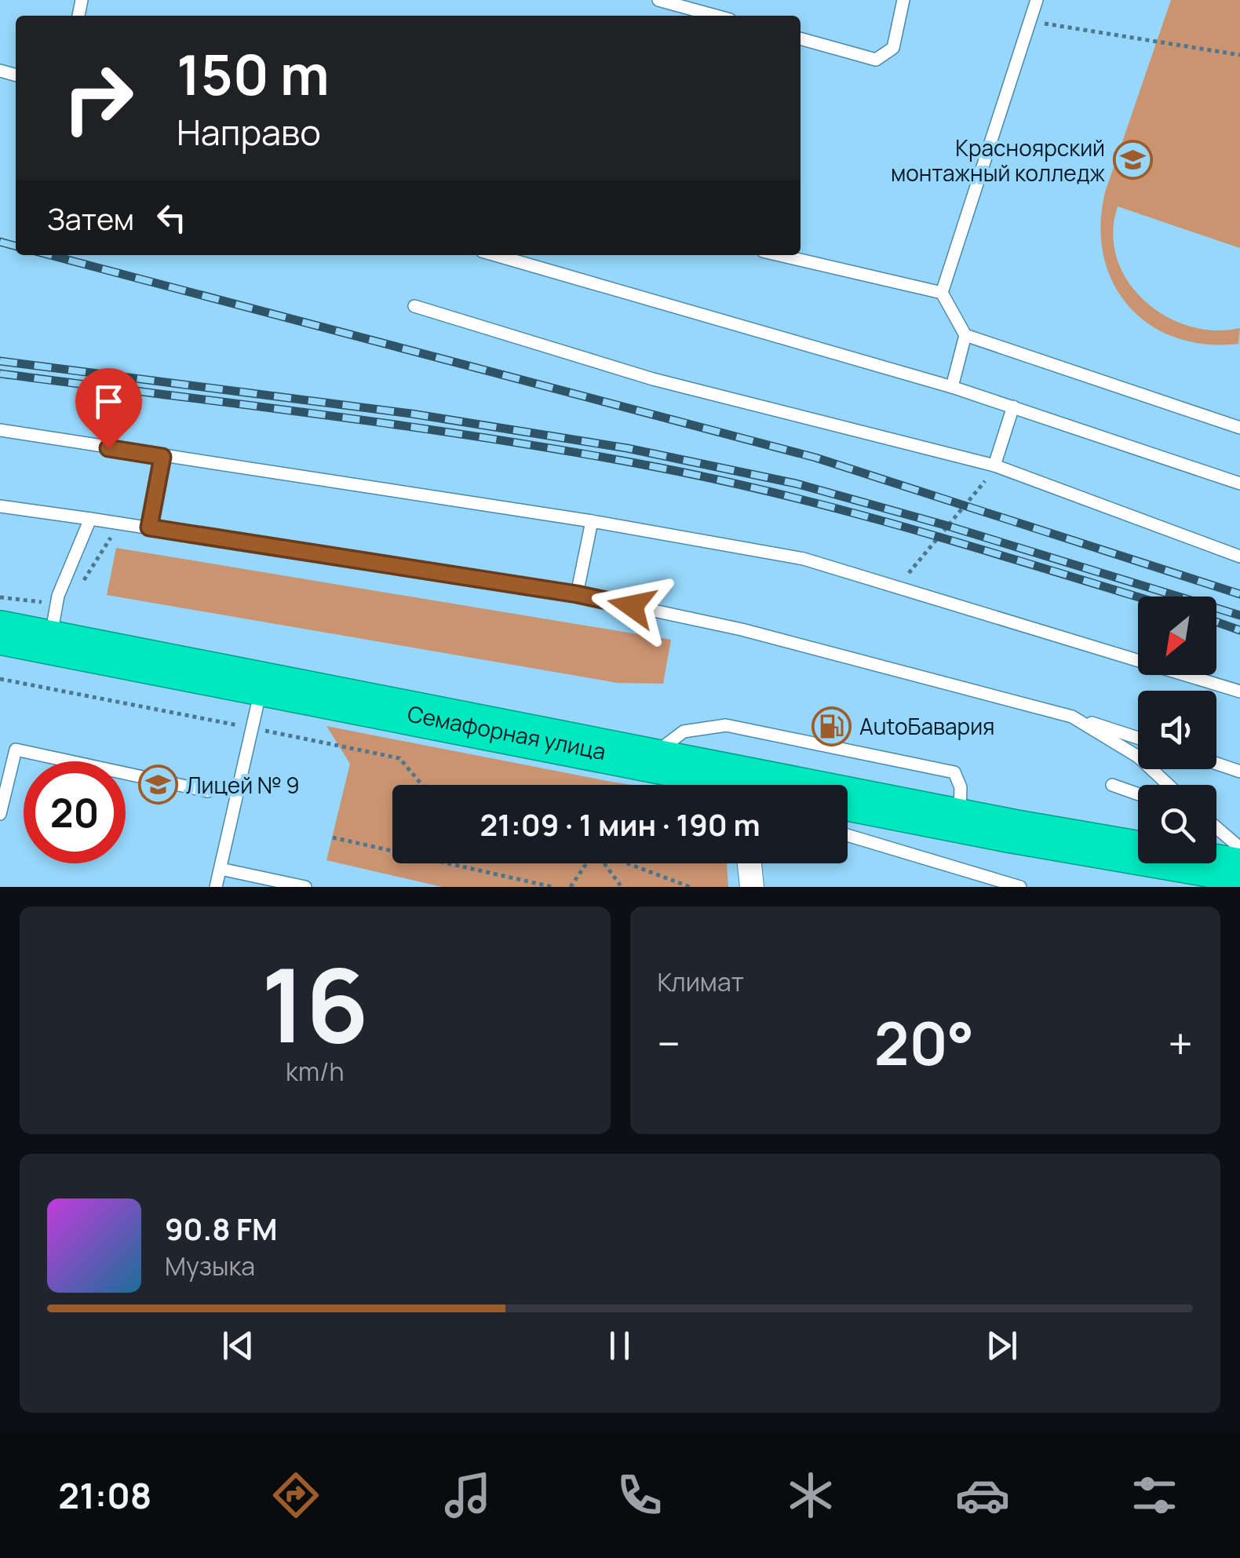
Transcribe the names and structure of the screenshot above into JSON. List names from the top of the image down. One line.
{"streets":{"highway":["Семафорная улица"]},"places":{"school or university":["Красноярский монтажный колледж","Лицей № 9"],"fuel station":["AutoБавария"]},"north":"bottom left","page":{"turn":["150 m","Направо"],"then":"Затем","limit":"20","trip":"21:09 · 1 мин · 190 m","tile":[["16","km/h"],"Климат"],"heat":["−","20°","+"],"song":["90.8 FM","Музыка"],"tabs":"21:08"}}
